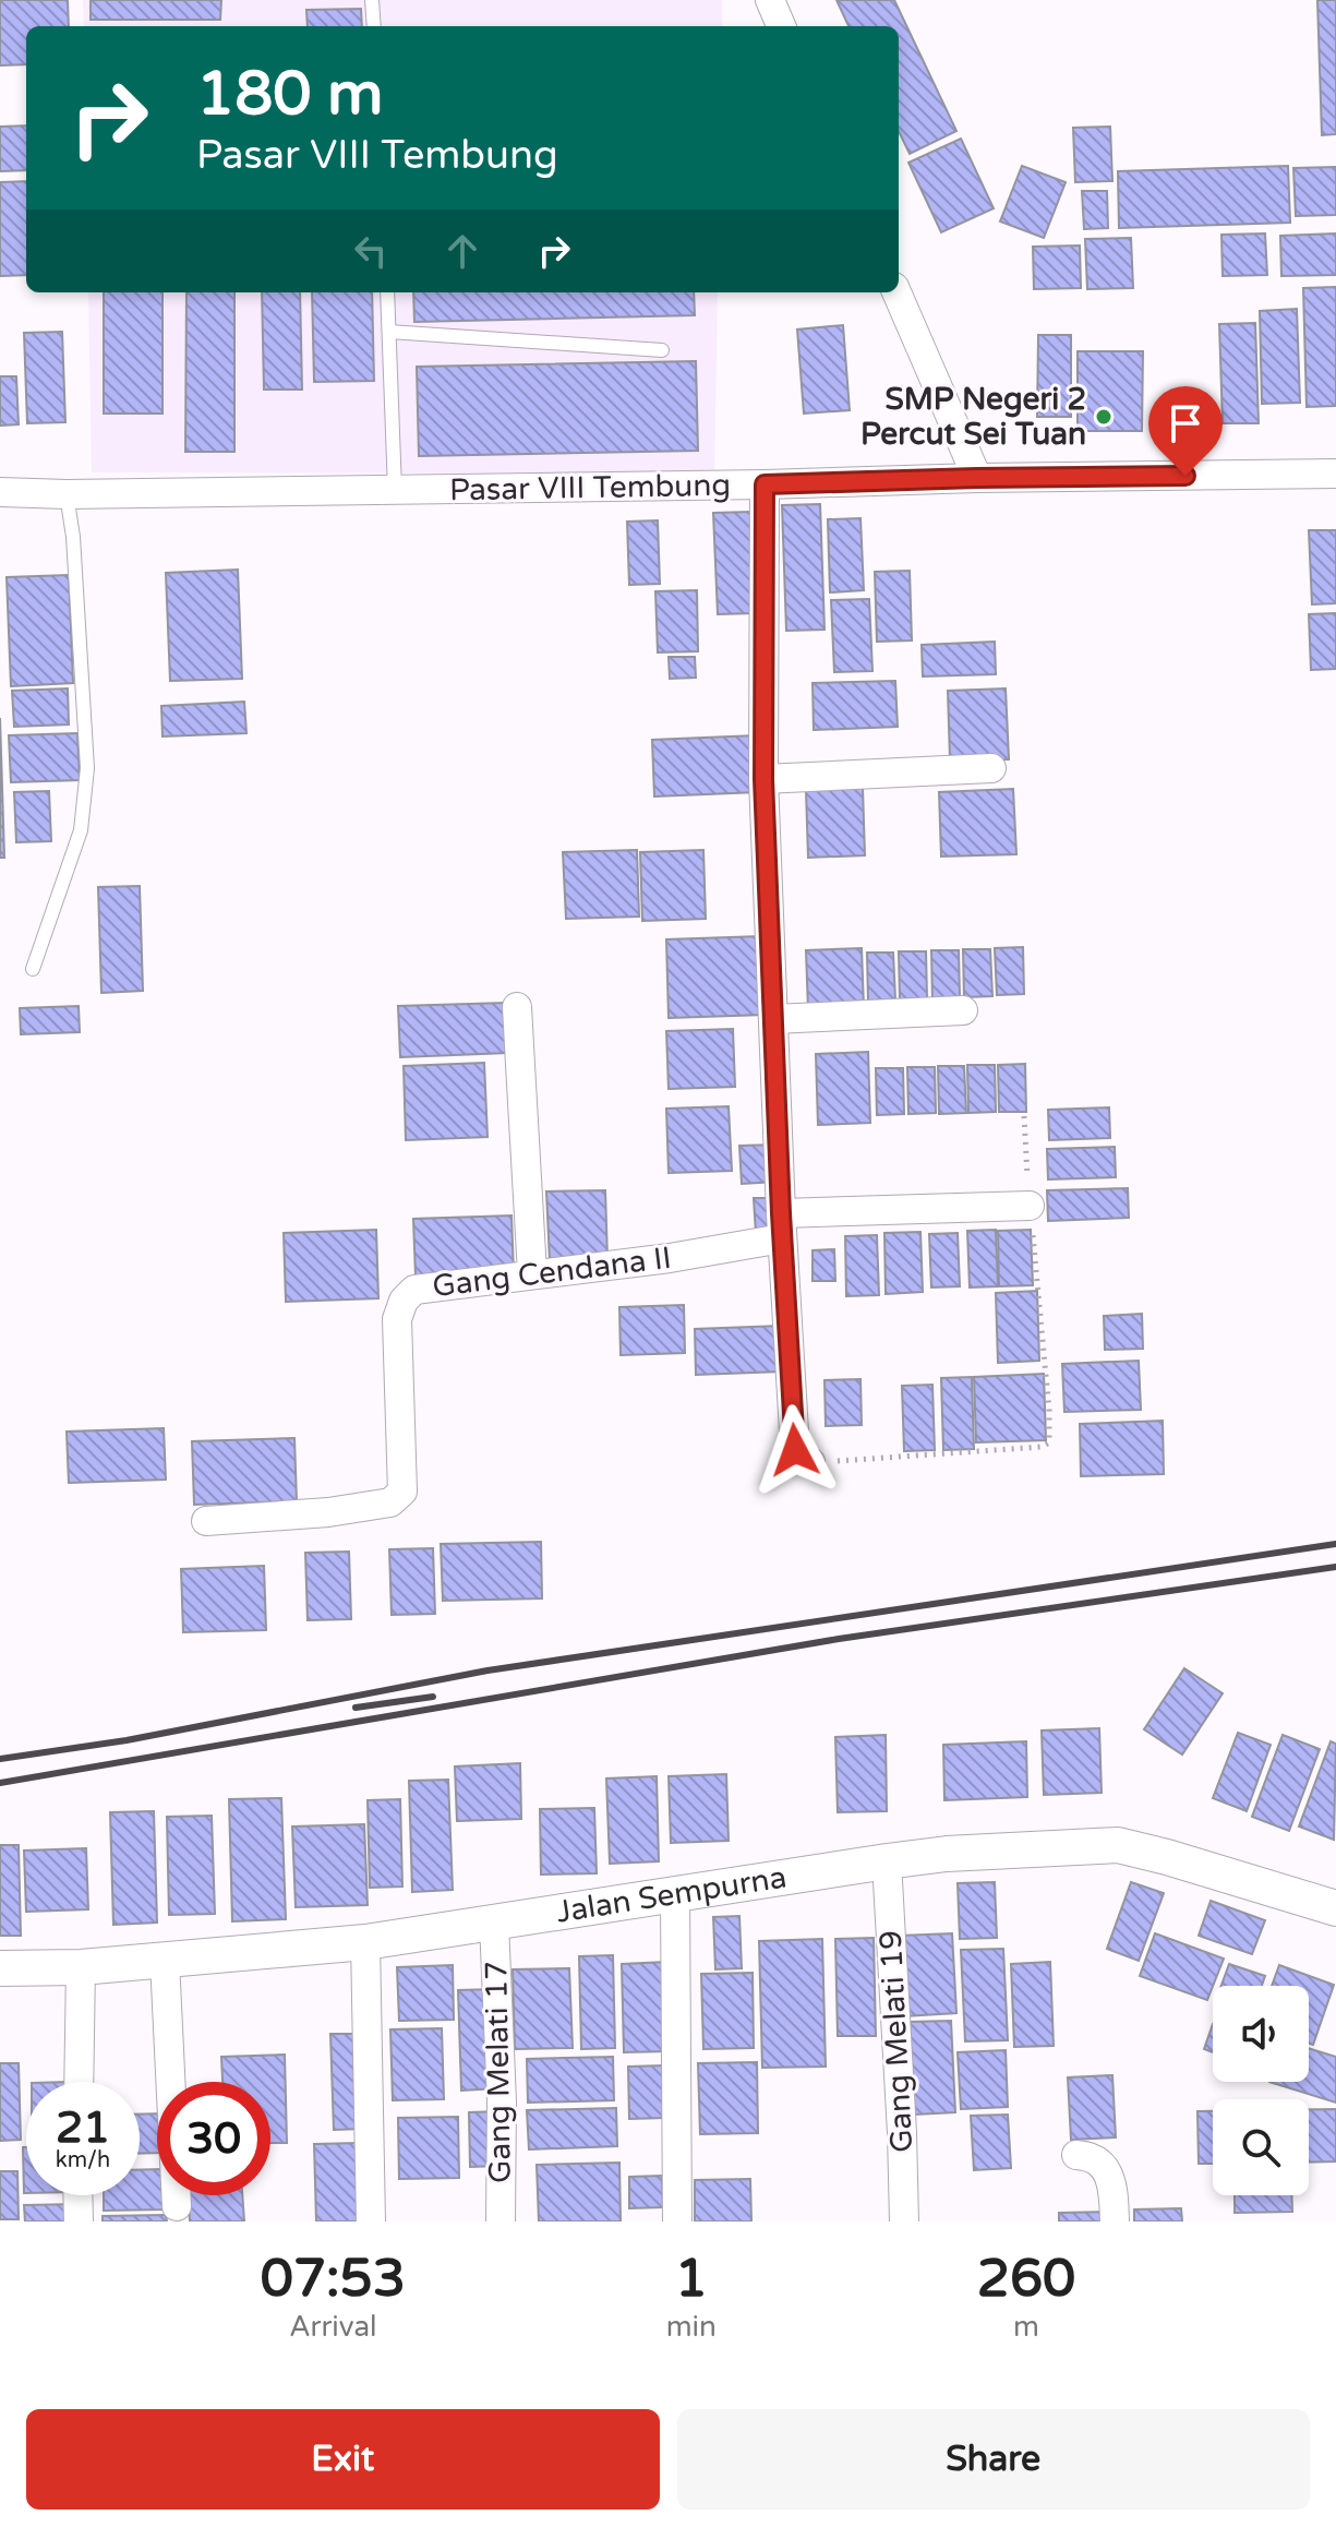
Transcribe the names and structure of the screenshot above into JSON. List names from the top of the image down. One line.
{"streets":{"street":["Pasar VIII Tembung","Gang Cendana II","Jalan Sempurna","Gang Melati 19","Gang Melati 17"]},"crossings":[["Jalan Sempurna","Gang Melati 19"],["Jalan Sempurna","Gang Melati 17"]],"places":["SMP Negeri 2 Percut Sei Tuan"],"page":{"turn":["180 m","Pasar VIII Tembung"],"speed":"21 km/h","limit":"30","eta":["07:53","Arrival","1","min","260","m"],"buttons":["Exit","Share"]}}
